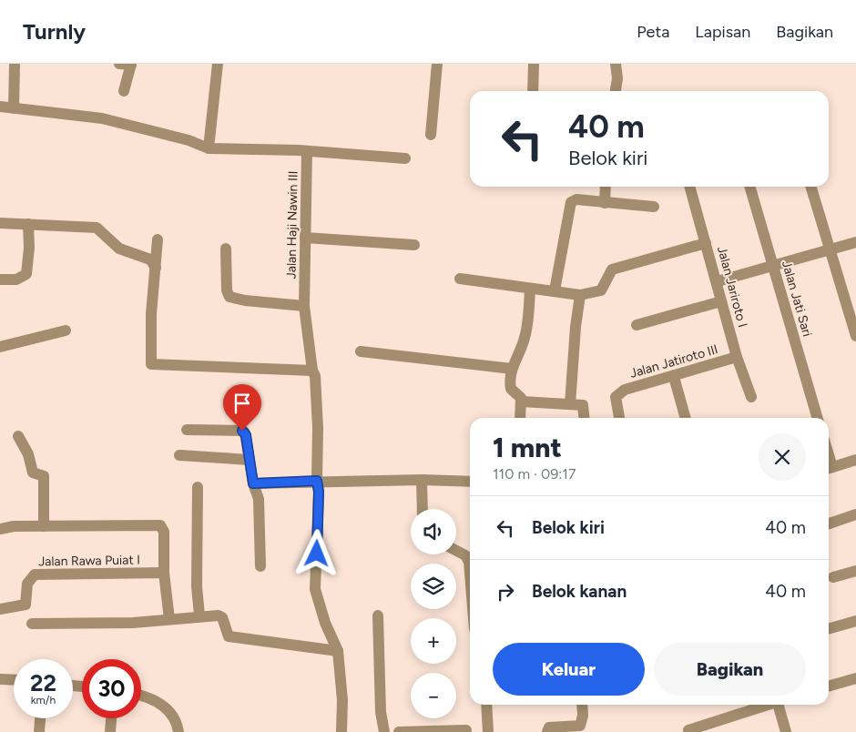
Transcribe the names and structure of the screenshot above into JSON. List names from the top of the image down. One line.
{"streets":{"street":["Jalan Haji Nawin III","Jalan Jariroto I","Jalan Jati Sari","Jalan Jatiroto III","Jalan Rawa Puiat I"]},"crossings":[["Jalan Jariroto I","Jalan Jatiroto III"]],"page":{"header":"Turnly","nav":["Peta","Lapisan","Bagikan"],"turn":["40 m","Belok kiri"],"heading":["1 mnt","110 m · 09:17"],"list":[{"name":"Belok kiri","value":"40 m"},{"name":"Belok kanan","value":"40 m"}],"map_buttons":["+","−"],"buttons":["Keluar","Bagikan"],"speed":"22 km/h","limit":"30"}}
